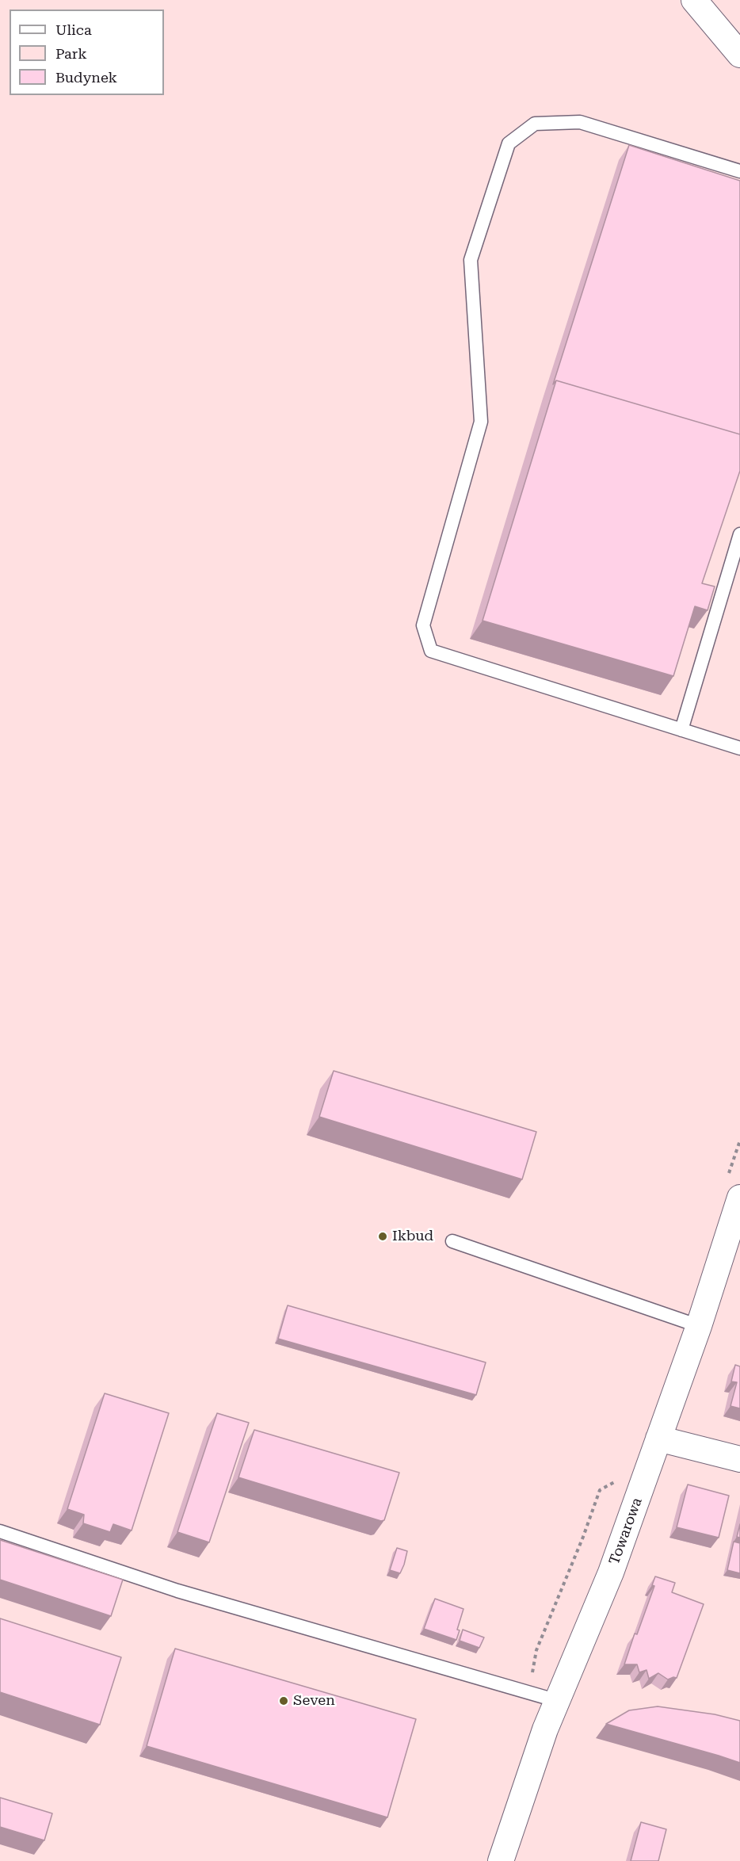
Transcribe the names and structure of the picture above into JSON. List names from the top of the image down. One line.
{"streets":{"street":["Towarowa"]},"places":["Ikbud","Seven"],"legend":["Ulica","Park","Budynek"]}
